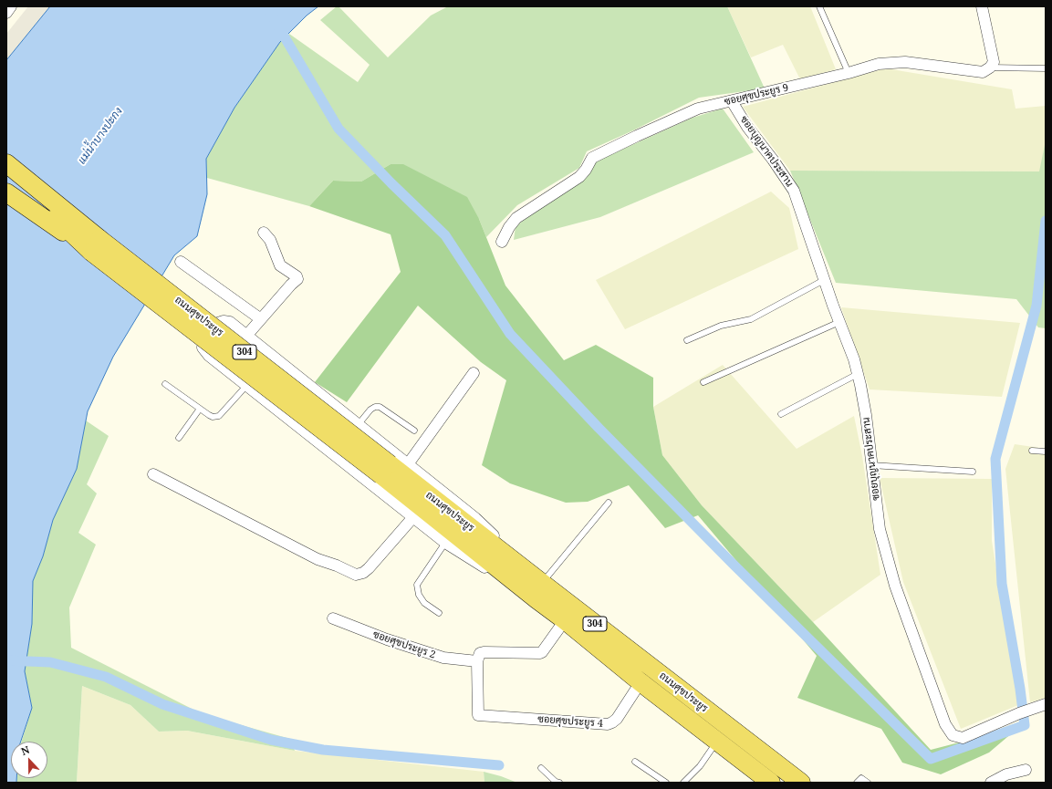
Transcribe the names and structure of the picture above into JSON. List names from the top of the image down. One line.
{"streets":{"main road":["ถนนศุขประยูร","304"],"street":["ซอยศุขประยูร 9","ซอยบุญนาคประสาน","ซอยศุขประยูร 2","ซอยศุขประยูร 4"]},"crossings":[["ซอยศุขประยูร 9","ซอยบุญนาคประสาน"],["ถนนศุขประยูร","ซอยศุขประยูร 4"],["ซอยศุขประยูร 2","ซอยศุขประยูร 4"]],"water":["แม่น้ำบางปะกง"],"north":"top"}
